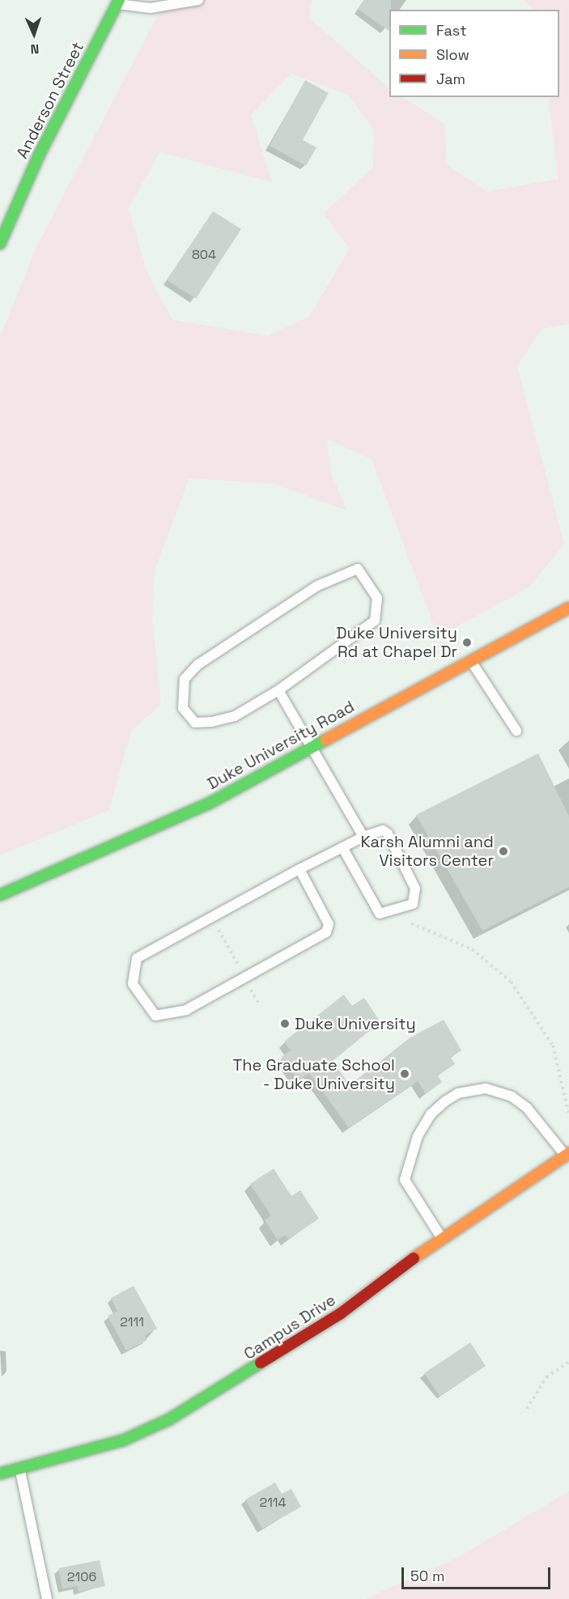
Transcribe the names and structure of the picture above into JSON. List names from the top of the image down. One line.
{"streets":{"street":["Anderson Street","Duke University Road","Campus Drive"]},"places":["Duke University Rd at Chapel Dr","Karsh Alumni and Visitors Center","Duke University","The Graduate School - Duke University"],"house_numbers":["804","2111","2114","2106"],"legend":["Fast","Slow","Jam"],"scale_bar":"50 m","north":"bottom"}
